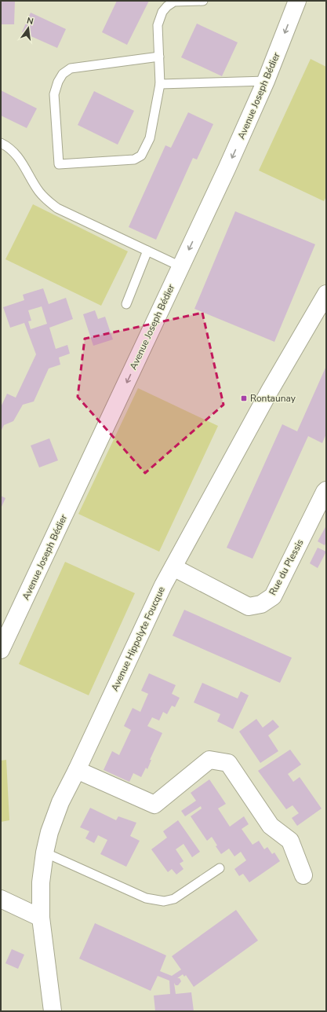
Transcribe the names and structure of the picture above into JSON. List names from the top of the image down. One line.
{"streets":{"street":["Avenue Joseph Bédier","Rue du Plessis","Avenue Hippolyte Foucque"]},"crossings":[["Rue du Plessis","Avenue Hippolyte Foucque"]],"one_way":["Avenue Joseph Bédier"],"places":{"transit":["Rontaunay"]},"north":"top"}
